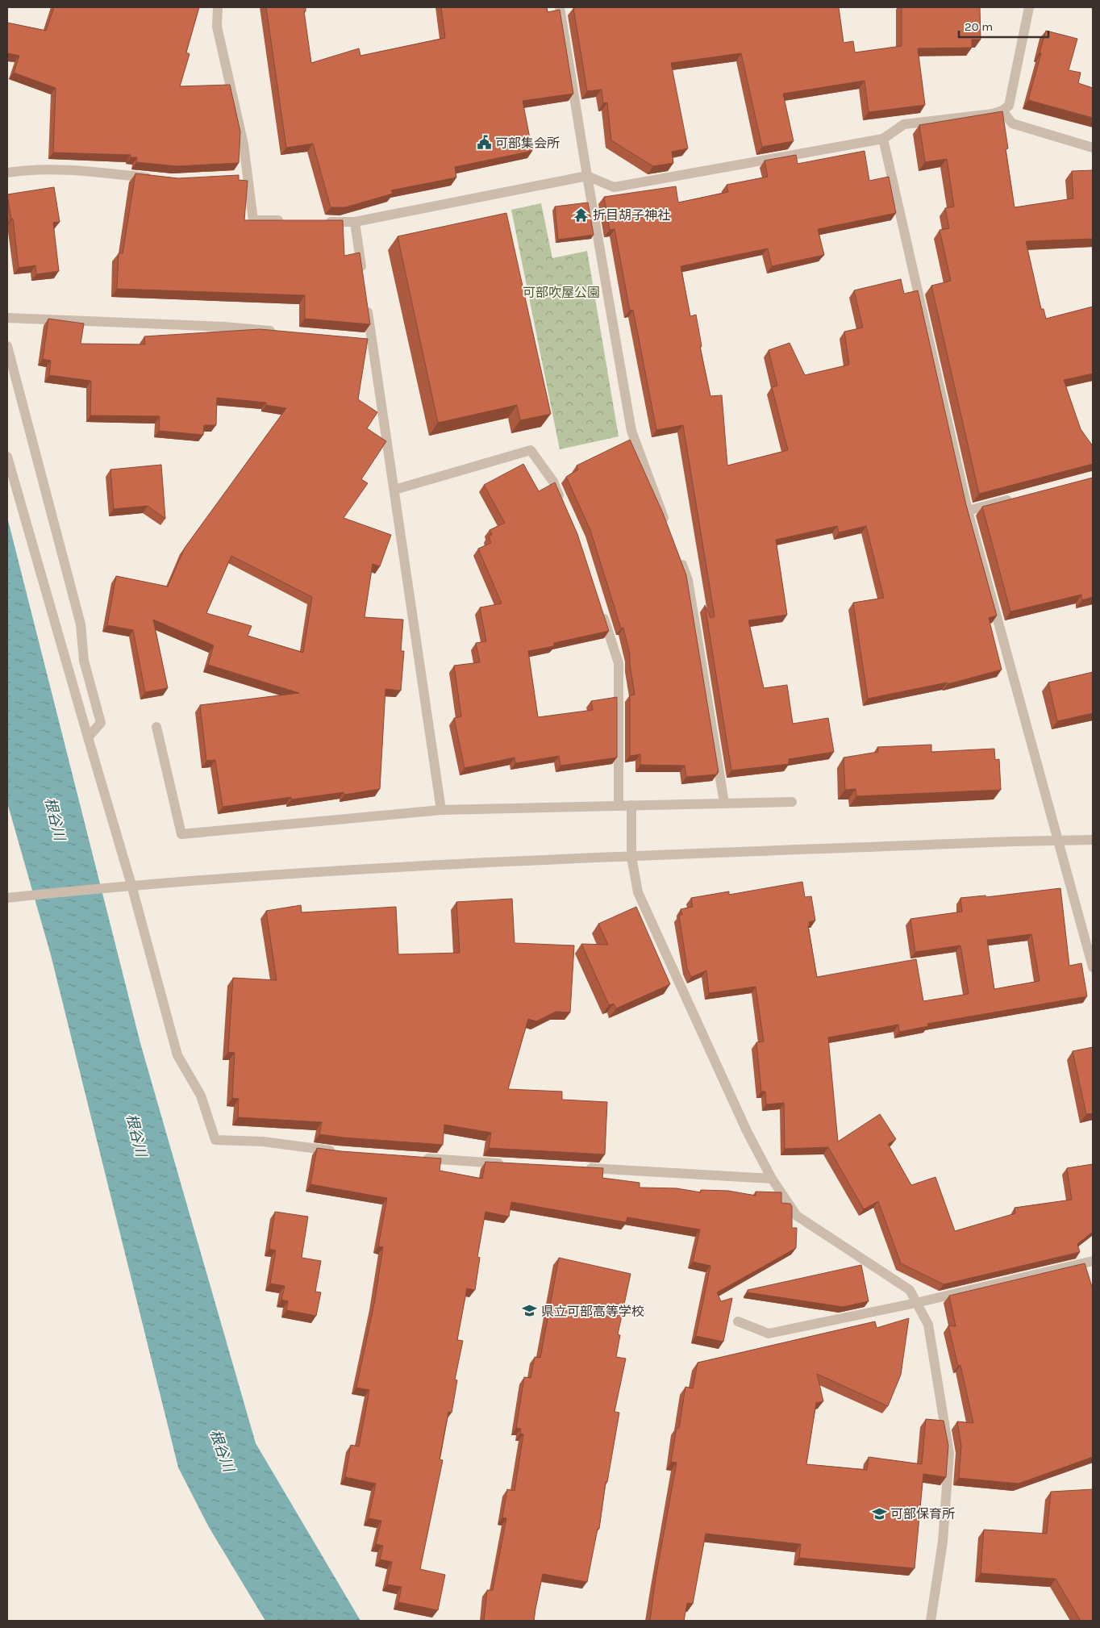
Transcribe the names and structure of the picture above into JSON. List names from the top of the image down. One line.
{"water":["根谷川"],"parks":["可部吹屋公園"],"places":{"public building":["可部集会所"],"temple":["折目胡子神社"],"school or university":["県立可部高等学校","可部保育所"]},"scale_bar":"20 m"}
